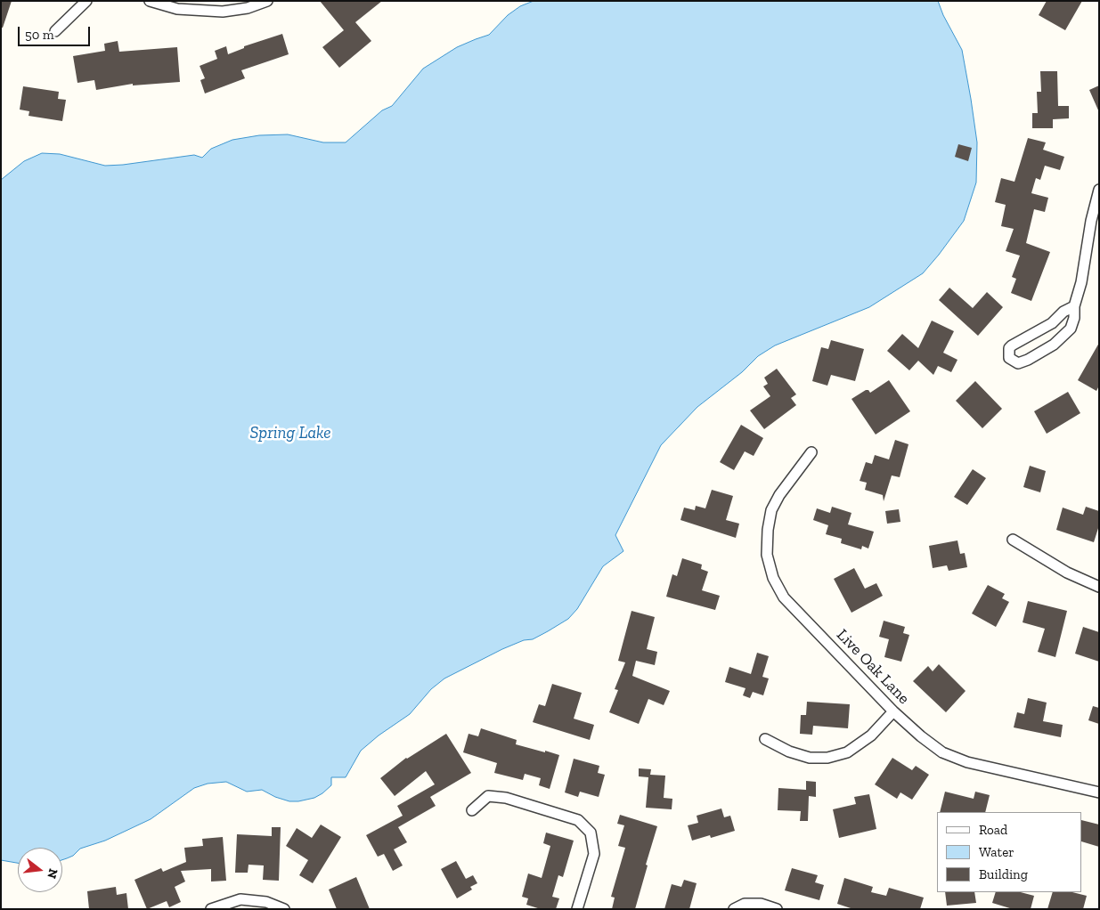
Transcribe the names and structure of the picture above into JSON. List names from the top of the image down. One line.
{"streets":{"street":["Live Oak Lane"]},"water":["Spring Lake"],"legend":["Road","Water","Building"],"scale_bar":"50 m","north":"right"}
